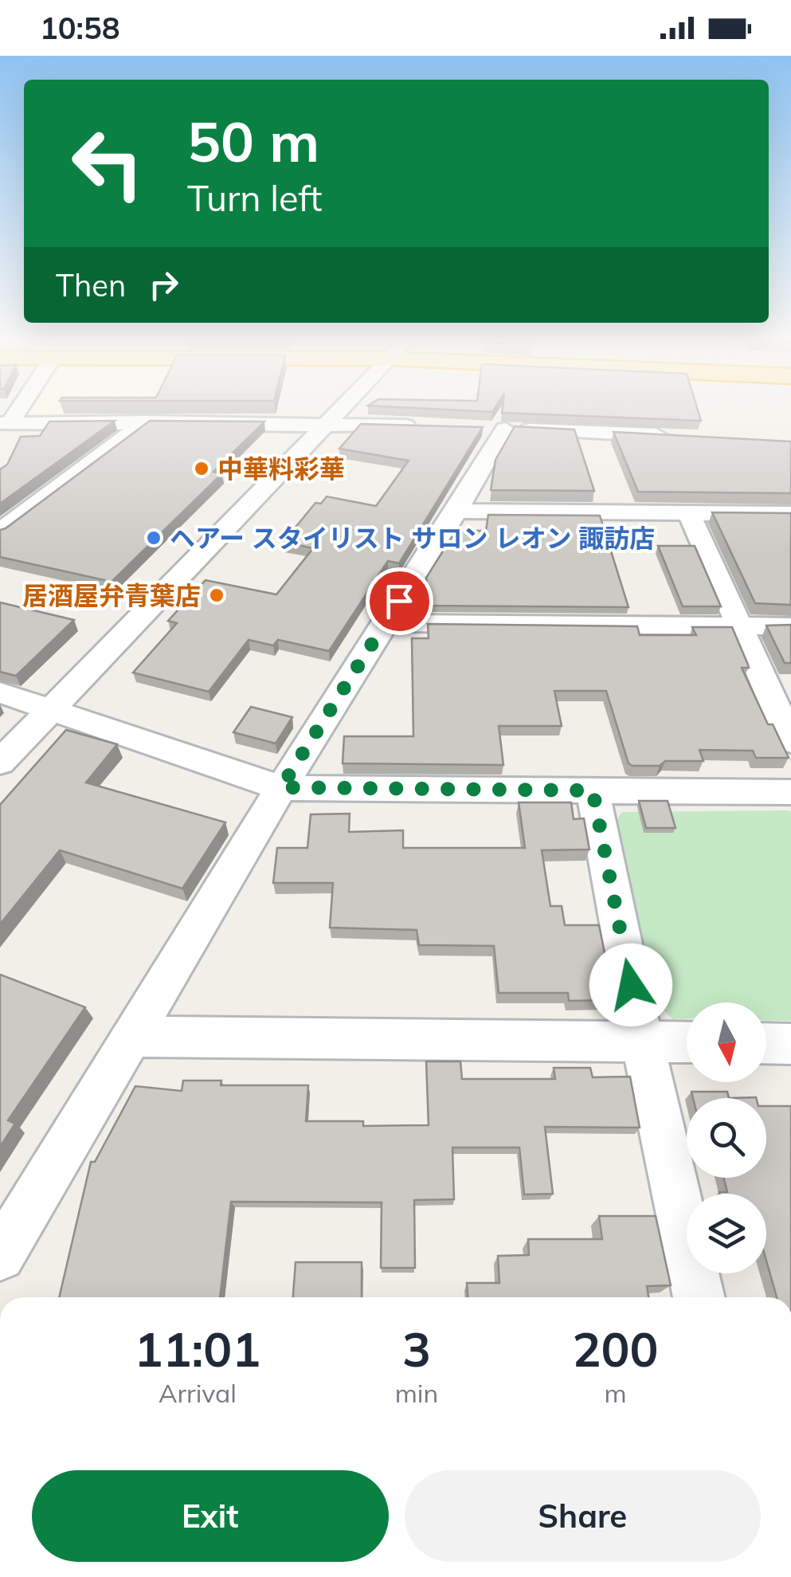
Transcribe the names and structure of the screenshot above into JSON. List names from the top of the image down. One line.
{"places":["中華料彩華","ヘアー スタイリスト サロン レオン 諏訪店","居酒屋弁青葉店"],"north":"bottom","page":{"status":"10:58","turn":["50 m","Turn left"],"then":"Then","eta":["11:01","Arrival","3","min","200","m"],"buttons":["Exit","Share"]}}
